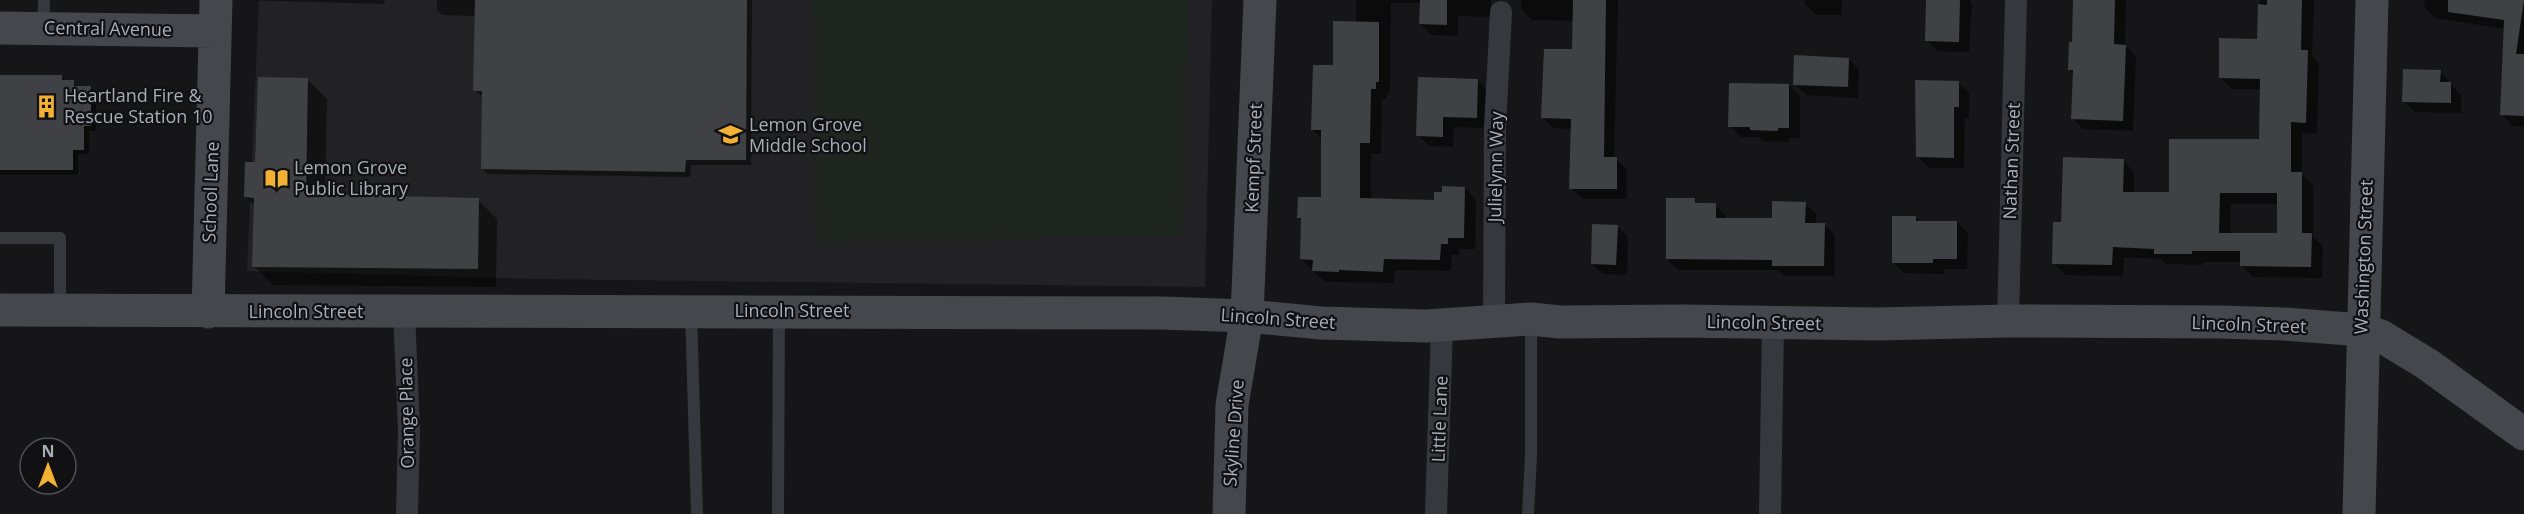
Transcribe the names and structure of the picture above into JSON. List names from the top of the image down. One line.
{"streets":{"street":["Central Avenue","Kempf Street","Nathan Street","Julielynn Way","School Lane","Washington Street","Lincoln Street","Orange Place","Little Lane","Skyline Drive"]},"crossings":[["Central Avenue","School Lane"],["Kempf Street","Lincoln Street"],["Kempf Street","Skyline Drive"],["Nathan Street","Lincoln Street"],["Julielynn Way","Lincoln Street"],["School Lane","Lincoln Street"],["Washington Street","Lincoln Street"],["Lincoln Street","Orange Place"],["Lincoln Street","Little Lane"],["Lincoln Street","Skyline Drive"]],"places":{"building":["Heartland Fire & Rescue Station 10"],"school or university":["Lemon Grove Middle School"],"library":["Lemon Grove Public Library"]},"north":"top"}
